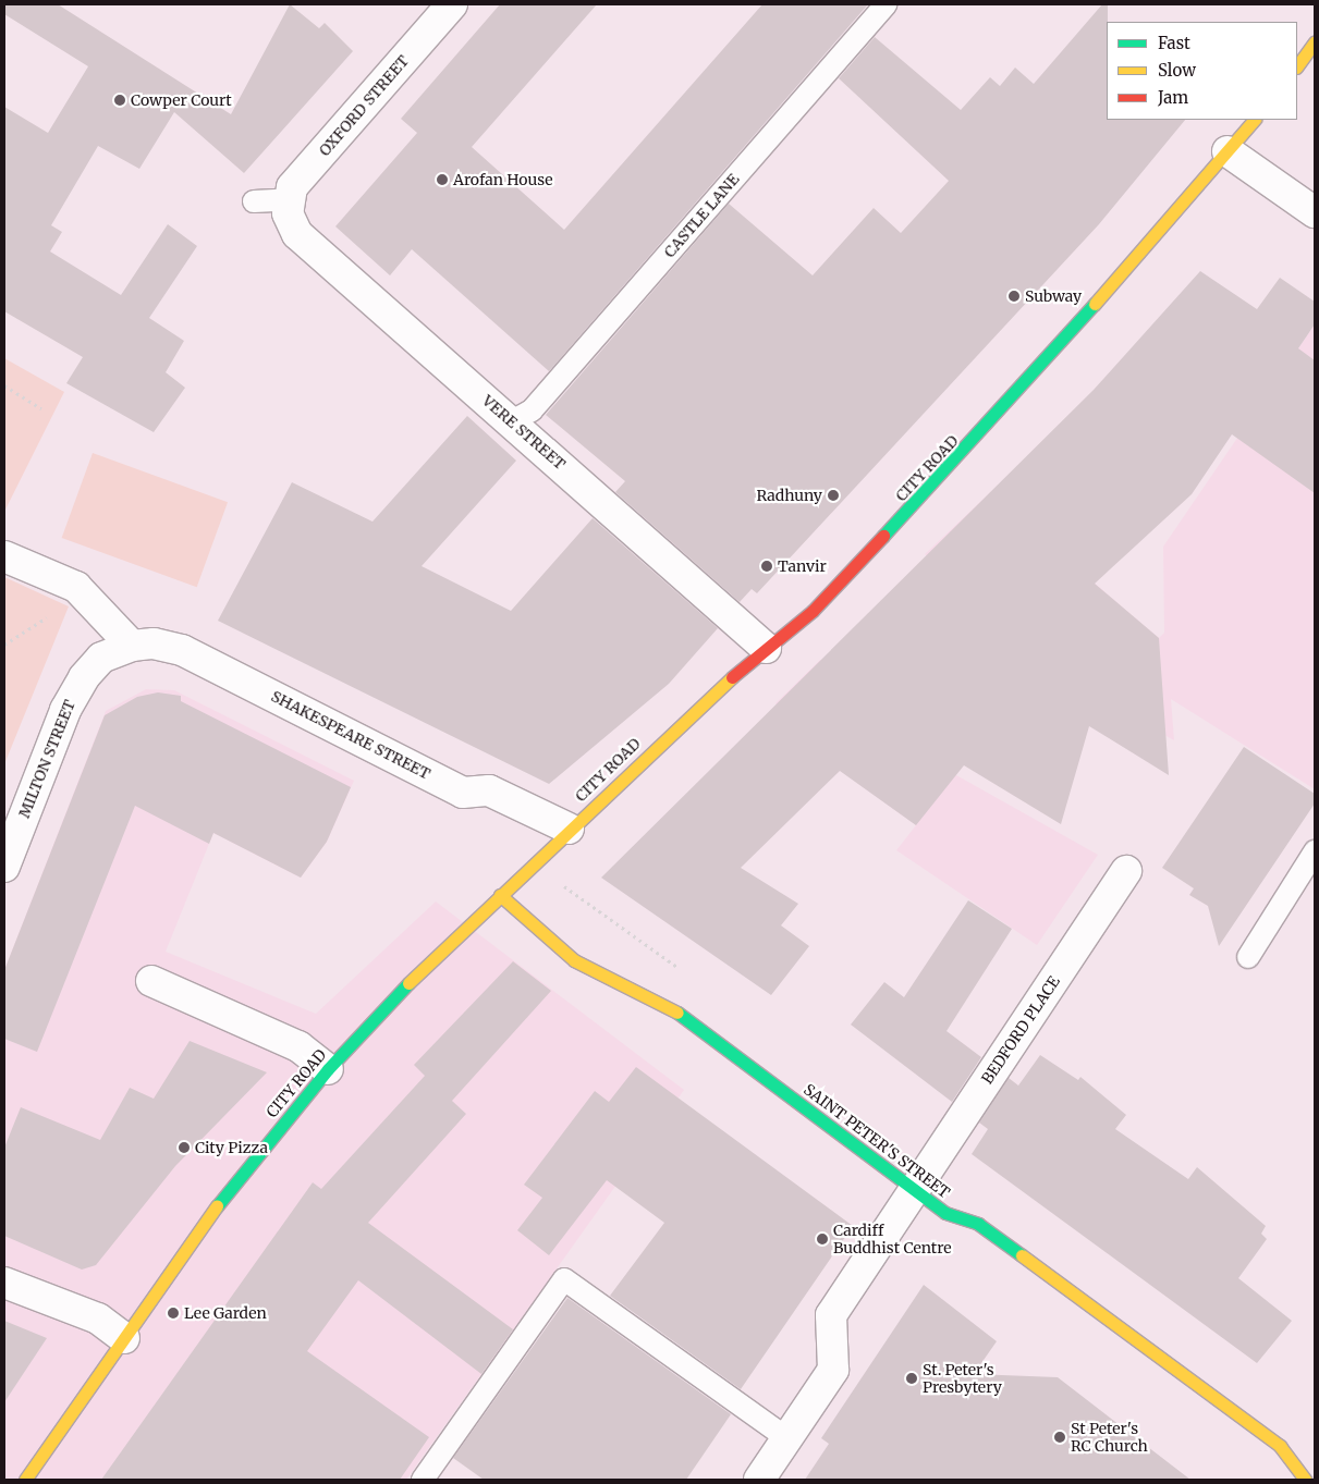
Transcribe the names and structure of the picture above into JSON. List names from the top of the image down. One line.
{"streets":{"main road":["CITY ROAD","SAINT PETER'S STREET"],"street":["OXFORD STREET","VERE STREET","SHAKESPEARE STREET","MILTON STREET","BEDFORD PLACE"],"lane":["CASTLE LANE"]},"crossings":[["OXFORD STREET","VERE STREET"],["CASTLE LANE","VERE STREET"],["VERE STREET","CITY ROAD"],["CITY ROAD","SHAKESPEARE STREET"],["CITY ROAD","SAINT PETER'S STREET"],["SHAKESPEARE STREET","MILTON STREET"],["BEDFORD PLACE","SAINT PETER'S STREET"]],"places":["Cowper Court","Arofan House","Subway","Radhuny","Tanvir","City Pizza","Cardiff Buddhist Centre","Lee Garden","St. Peter's Presbytery","St Peter's RC Church"],"legend":["Fast","Slow","Jam"]}
